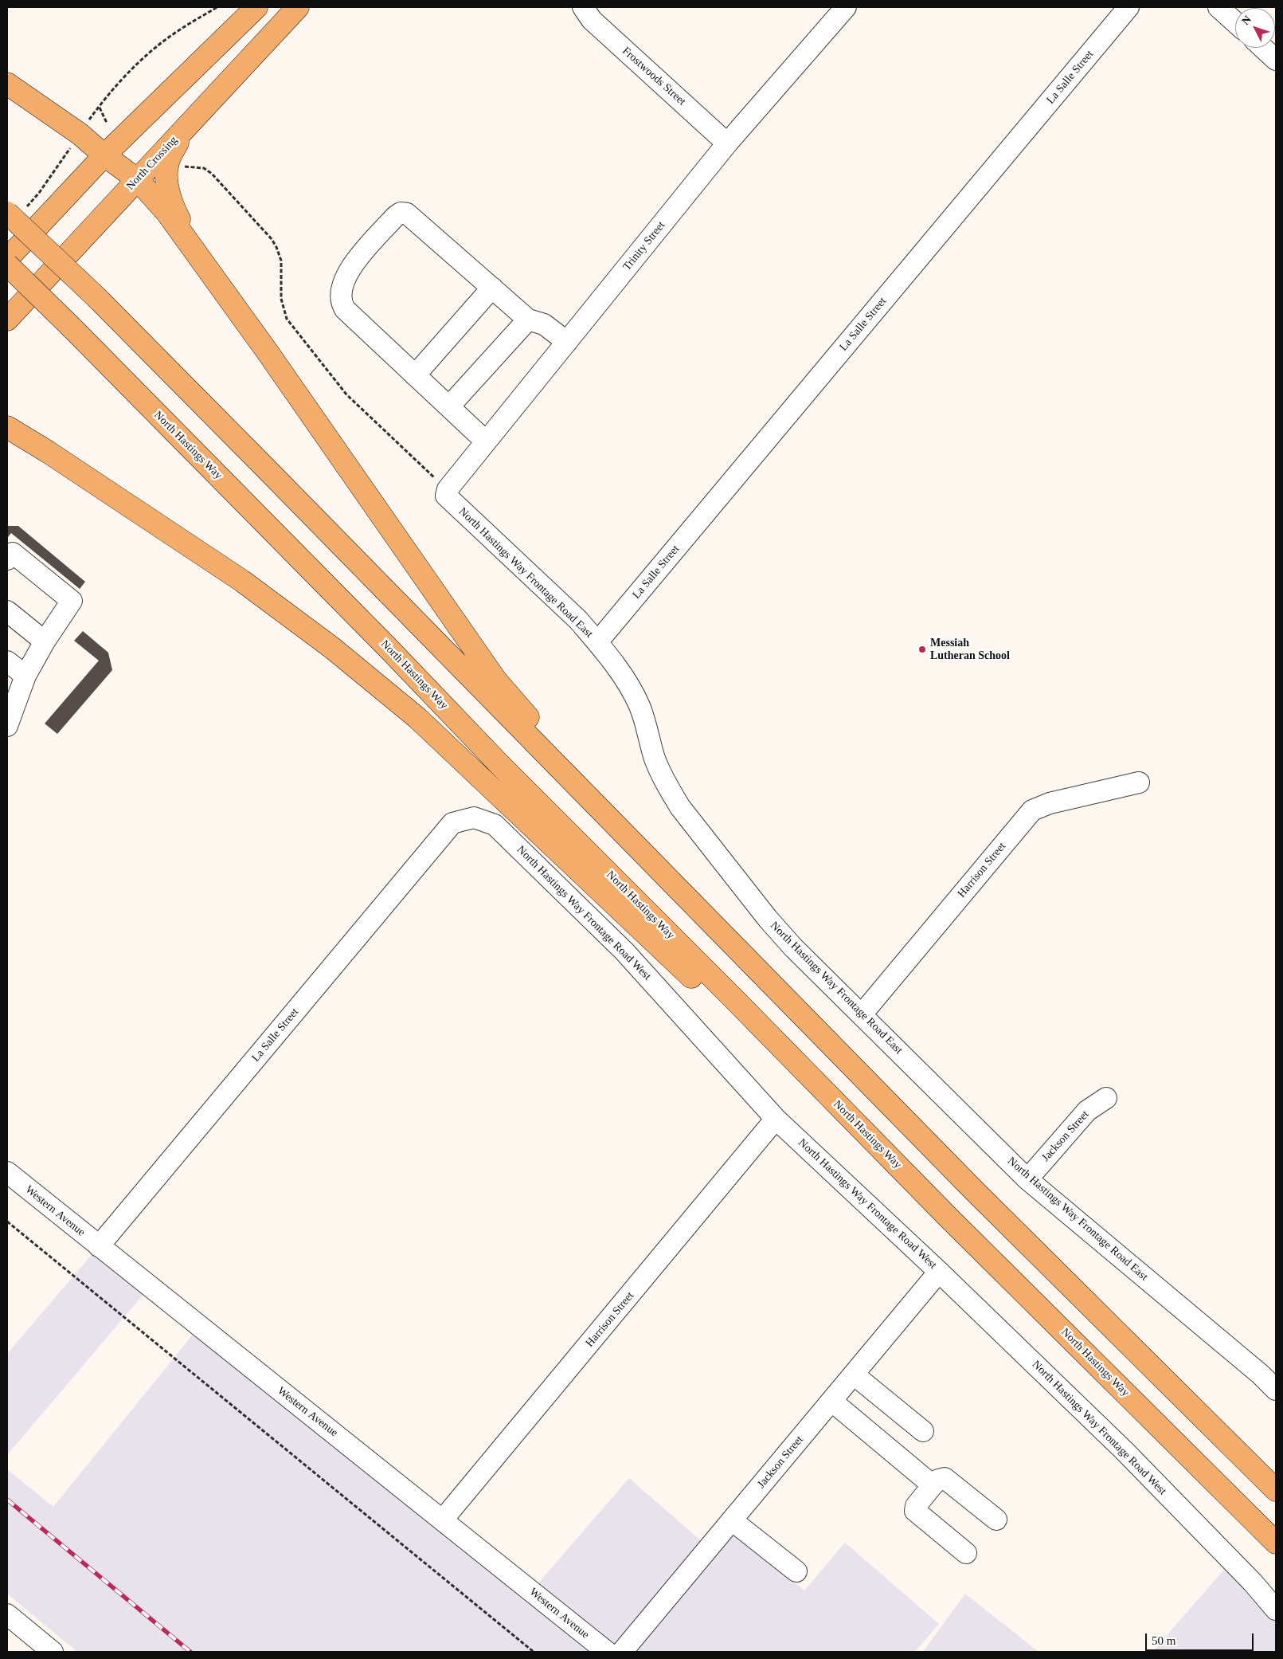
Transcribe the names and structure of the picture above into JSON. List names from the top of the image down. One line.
{"streets":{"main road":["North Crossing","North Hastings Way"],"street":["Frostwoods Street","La Salle Street","Trinity Street","North Hastings Way Frontage Road East","Harrison Street","North Hastings Way Frontage Road West","Jackson Street","Western Avenue"]},"crossings":[["Frostwoods Street","Trinity Street"],["La Salle Street","North Hastings Way Frontage Road East"],["La Salle Street","North Hastings Way Frontage Road West"],["La Salle Street","Western Avenue"],["Trinity Street","North Hastings Way Frontage Road East"],["North Hastings Way Frontage Road East","Harrison Street"],["North Hastings Way Frontage Road East","Jackson Street"],["Harrison Street","North Hastings Way Frontage Road West"],["Harrison Street","Western Avenue"],["North Hastings Way Frontage Road West","Jackson Street"]],"places":["Messiah Lutheran School"],"scale_bar":"50 m","north":"top left"}
